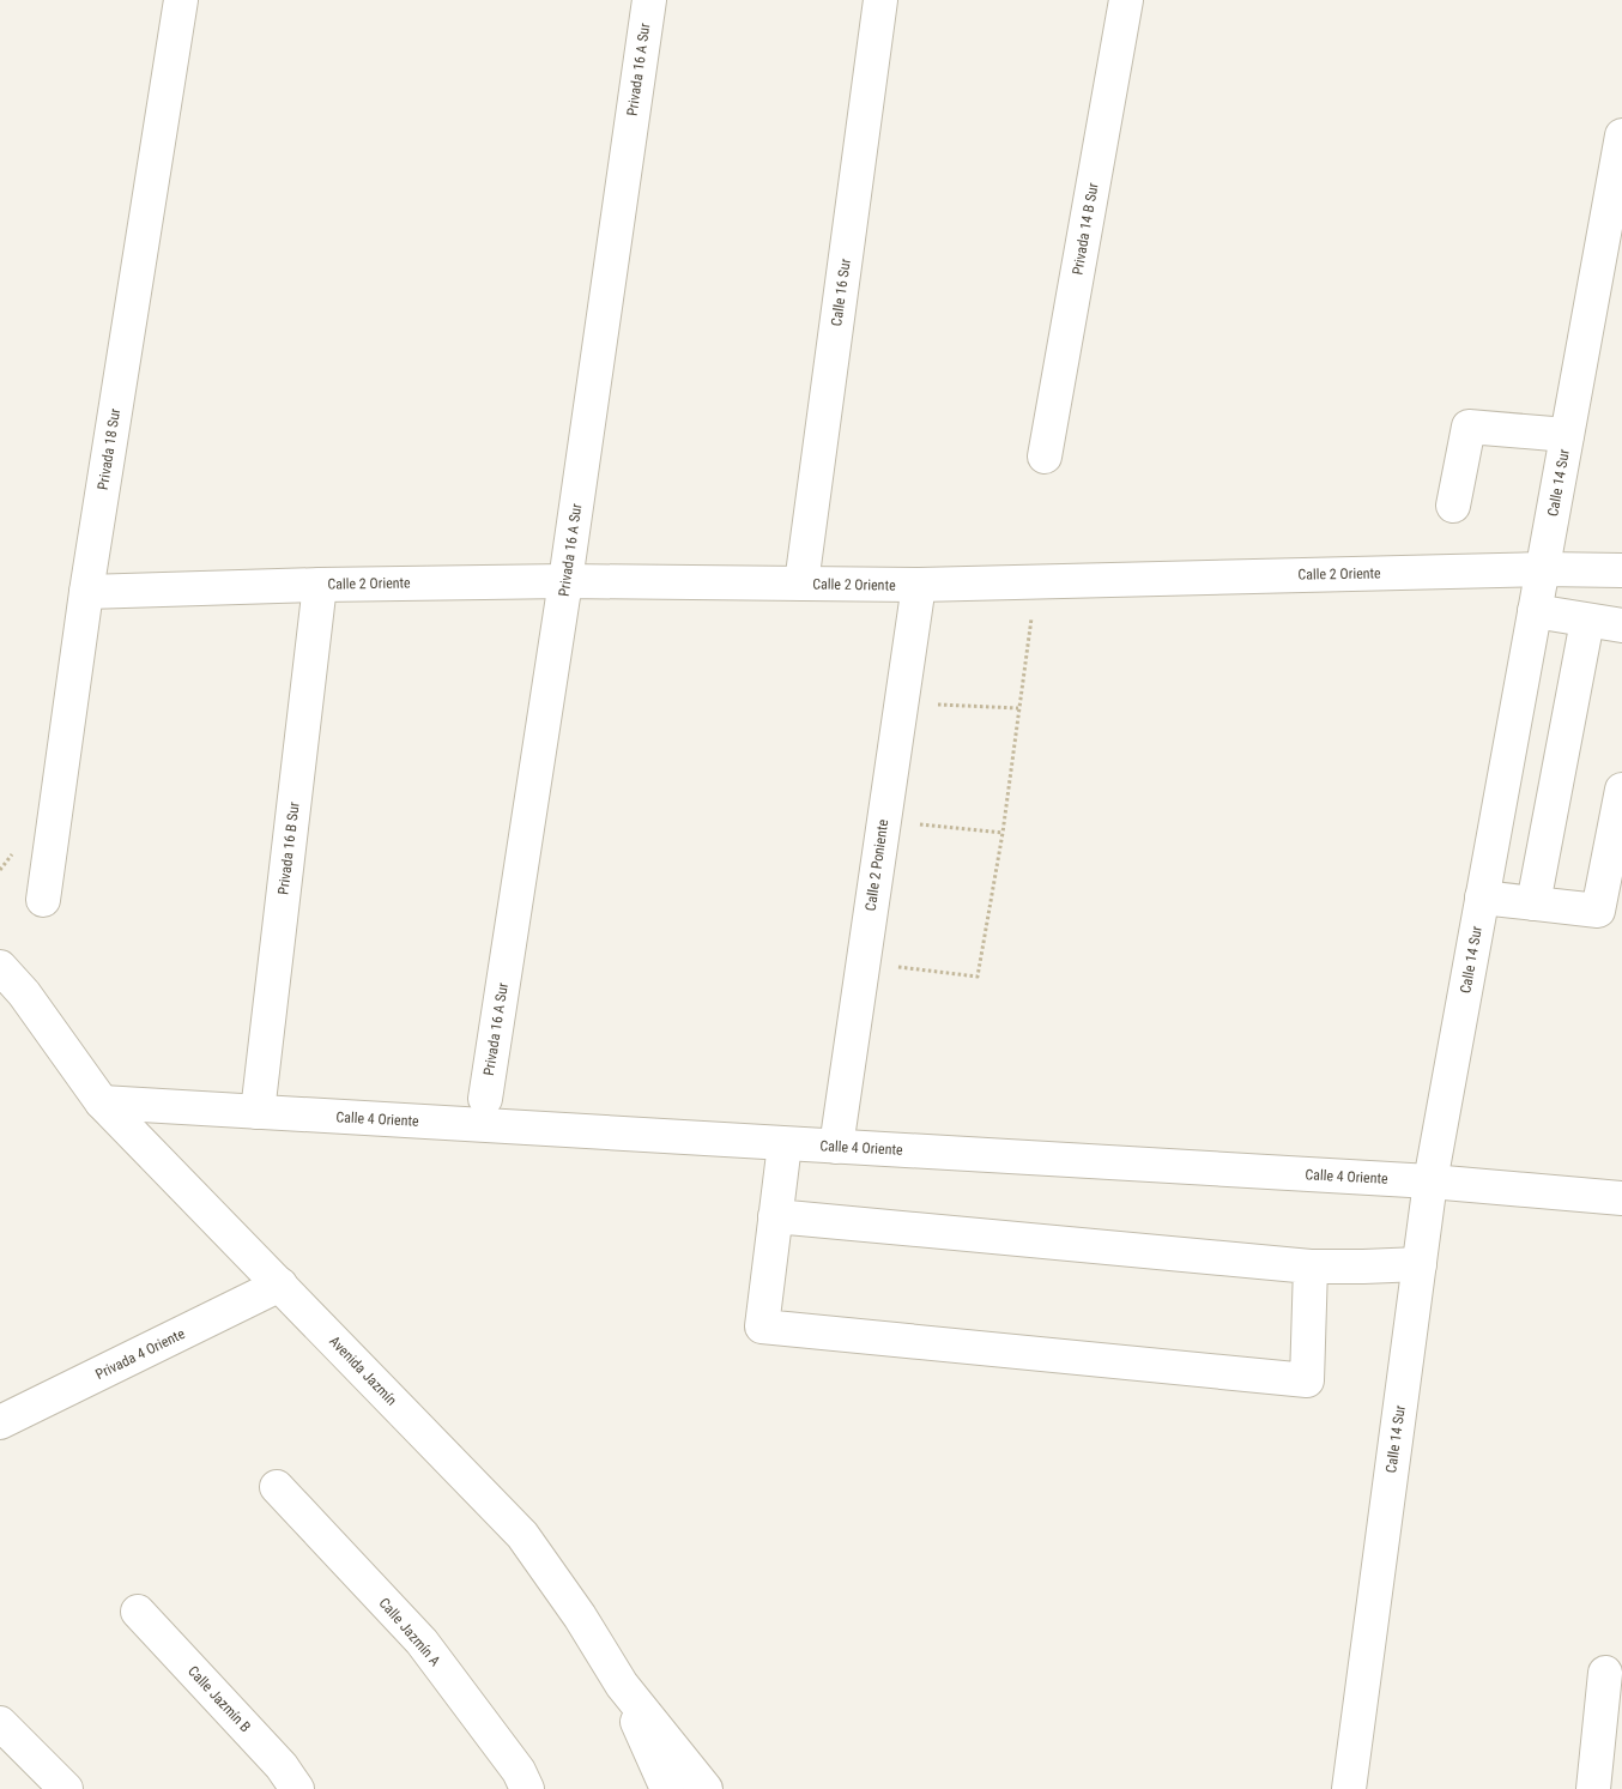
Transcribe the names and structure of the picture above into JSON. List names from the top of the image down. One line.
{"streets":{"street":["Privada 16 A Sur","Privada 14 B Sur","Calle 16 Sur","Privada 18 Sur","Calle 14 Sur","Calle 2 Oriente","Privada 16 B Sur","Calle 2 Poniente","Calle 4 Oriente","Privada 4 Oriente","Avenida Jazmín","Calle Jazmín A","Calle Jazmín B"]},"crossings":[["Privada 16 A Sur","Calle 2 Oriente"],["Calle 16 Sur","Calle 2 Oriente"],["Privada 18 Sur","Calle 2 Oriente"],["Calle 14 Sur","Calle 2 Oriente"],["Calle 14 Sur","Calle 4 Oriente"],["Calle 2 Oriente","Privada 16 B Sur"],["Calle 2 Oriente","Calle 2 Poniente"],["Privada 16 B Sur","Calle 4 Oriente"],["Calle 2 Poniente","Calle 4 Oriente"],["Calle 4 Oriente","Avenida Jazmín"],["Privada 4 Oriente","Avenida Jazmín"]]}
